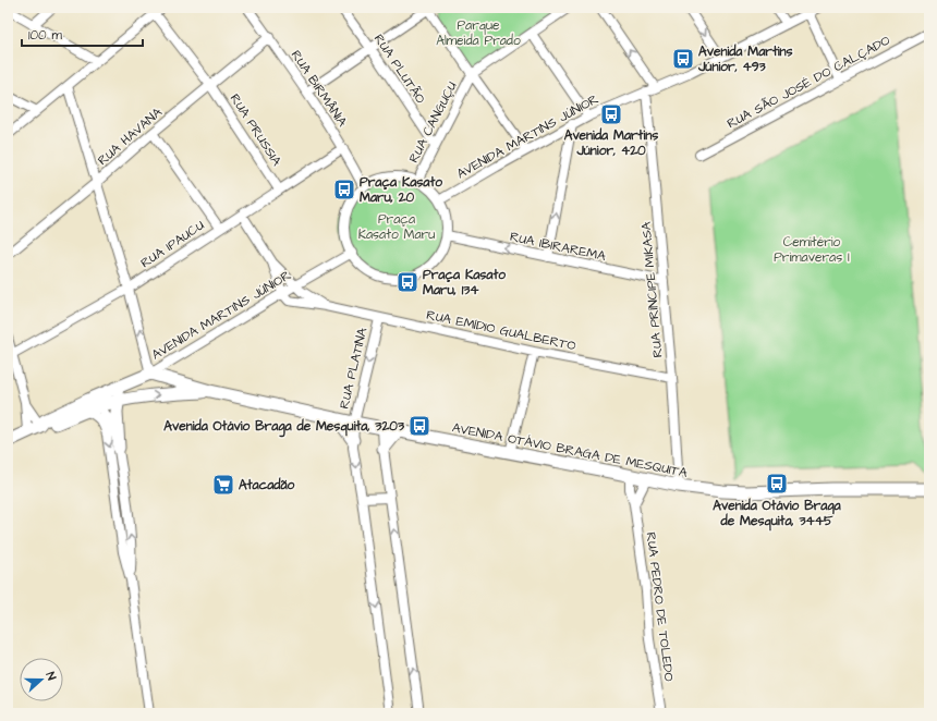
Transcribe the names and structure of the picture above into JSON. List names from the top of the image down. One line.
{"streets":{"main road":["AVENIDA OTÁVIO BRAGA DE MESQUITA"],"street":["RUA PLUTÃO","RUA SÃO JOSÉ DO CALÇADO","RUA BIRMÂNIA","RUA CANGUÇU","RUA PRUSSIA","RUA HAVANA","AVENIDA MARTINS JÚNIOR","RUA IPAUCU","RUA IBIRAREMA","RUA PRÍNCIPE MIKASA","RUA EMÍDIO GUALBERTO","RUA PLATINA","RUA PEDRO DE TOLEDO"]},"crossings":[["RUA PLUTÃO","RUA CANGUÇU"],["RUA BIRMÂNIA","RUA CANGUÇU"],["RUA BIRMÂNIA","RUA HAVANA"],["RUA BIRMÂNIA","AVENIDA MARTINS JÚNIOR"],["RUA BIRMÂNIA","RUA IPAUCU"],["RUA BIRMÂNIA","RUA IBIRAREMA"],["RUA CANGUÇU","AVENIDA MARTINS JÚNIOR"],["RUA CANGUÇU","RUA IBIRAREMA"],["RUA PRUSSIA","RUA HAVANA"],["RUA PRUSSIA","RUA IPAUCU"],["AVENIDA MARTINS JÚNIOR","RUA IBIRAREMA"],["AVENIDA MARTINS JÚNIOR","RUA PRÍNCIPE MIKASA"],["AVENIDA MARTINS JÚNIOR","RUA EMÍDIO GUALBERTO"],["AVENIDA MARTINS JÚNIOR","AVENIDA OTÁVIO BRAGA DE MESQUITA"],["RUA IPAUCU","RUA EMÍDIO GUALBERTO"],["RUA IBIRAREMA","RUA PRÍNCIPE MIKASA"],["RUA PRÍNCIPE MIKASA","RUA EMÍDIO GUALBERTO"],["RUA PRÍNCIPE MIKASA","AVENIDA OTÁVIO BRAGA DE MESQUITA"],["RUA EMÍDIO GUALBERTO","RUA PLATINA"],["RUA PLATINA","AVENIDA OTÁVIO BRAGA DE MESQUITA"],["AVENIDA OTÁVIO BRAGA DE MESQUITA","RUA PEDRO DE TOLEDO"]],"one_way":["RUA IBIRAREMA"],"parks":["Parque Almeida Prado","Praça Kasato Maru","Cemitério Primaveras I"],"places":{"bus stop":["Avenida Martins Júnior, 493","Avenida Martins Júnior, 420","Praça Kasato Maru, 20","Praça Kasato Maru, 134","Avenida Otávio Braga de Mesquita, 3203","Avenida Otávio Braga de Mesquita, 3445"],"supermarket":["Atacadão"]},"scale_bar":"100 m","north":"right"}
